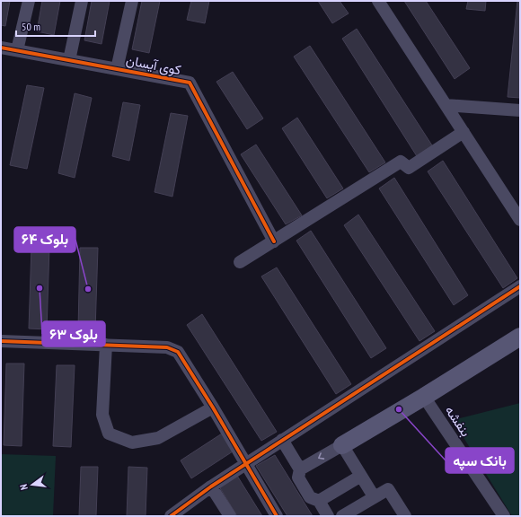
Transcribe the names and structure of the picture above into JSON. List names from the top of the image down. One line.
{"streets":{"street":["کوی آیسان","بنفشه"]},"places":["بلوک ۶۳","بلوک ۶۴","بانک سپه"],"scale_bar":"50 m","north":"left"}
